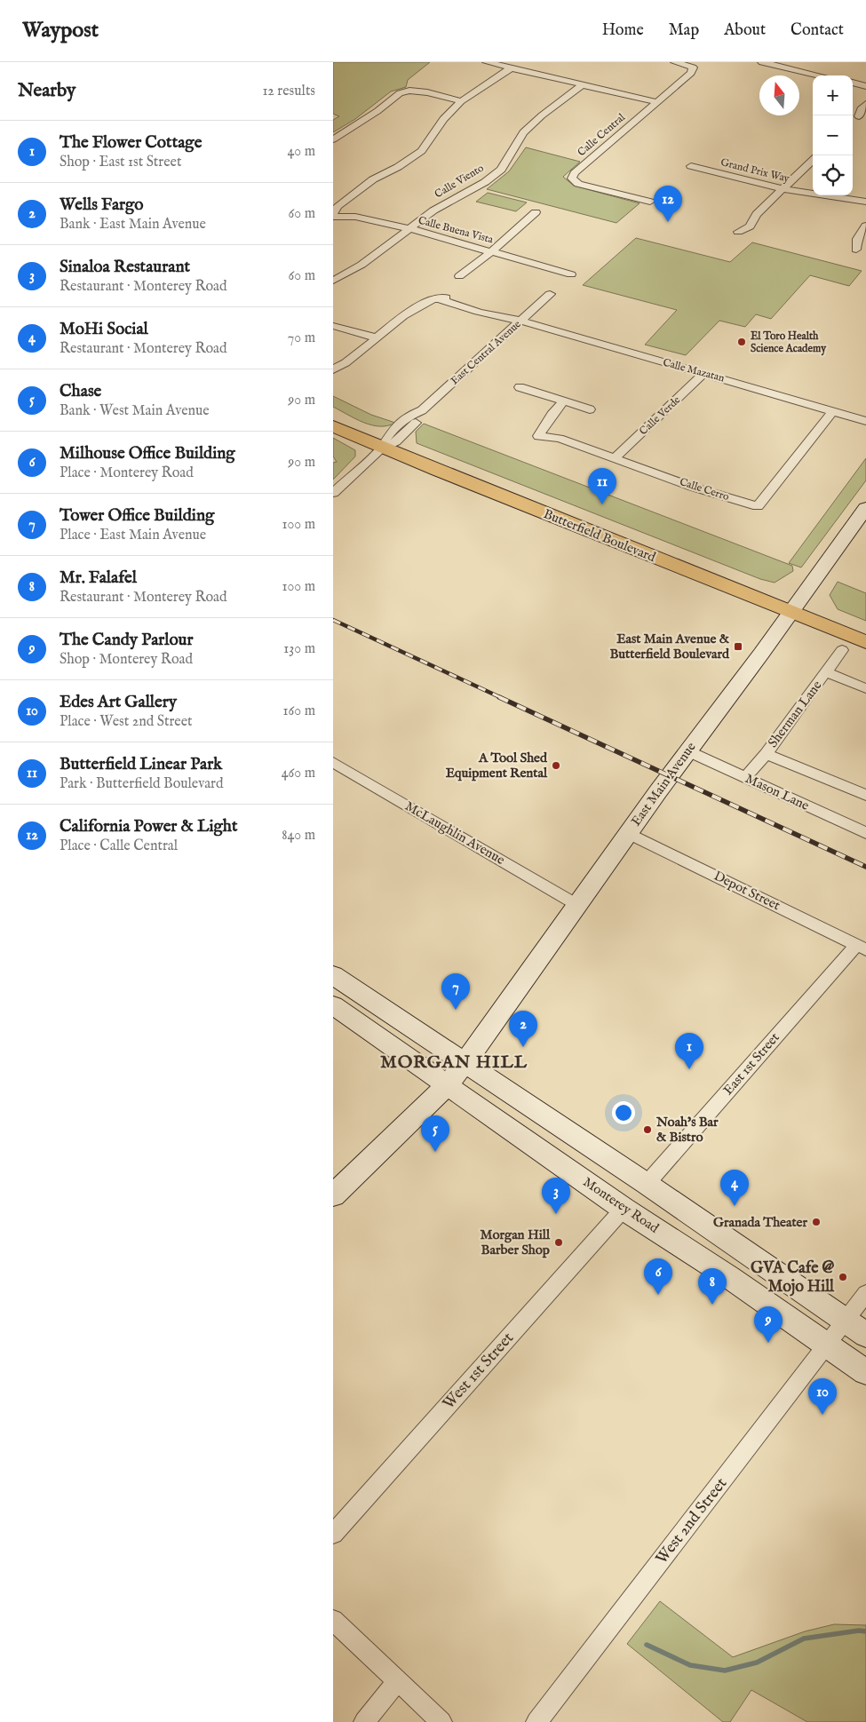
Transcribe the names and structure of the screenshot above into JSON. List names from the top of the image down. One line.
{"streets":{"main road":["Butterfield Boulevard","East Main Avenue","Monterey Road"],"street":["Calle Central","Grand Prix Way","Calle Viento","Calle Buena Vista","East Central Avenue","Calle Mazatan","Calle Verde","Calle Cerro","Sherman Lane","Mason Lane","McLaughlin Avenue","Depot Street","East 1st Street","West 1st Street","West 2nd Street"]},"crossings":[["Calle Viento","Calle Buena Vista"],["East Central Avenue","Calle Mazatan"],["East Central Avenue","Butterfield Boulevard"],["Calle Mazatan","Calle Verde"],["Calle Mazatan","Calle Cerro"],["Calle Verde","Calle Cerro"],["Butterfield Boulevard","East Main Avenue"],["Sherman Lane","Mason Lane"],["East Main Avenue","Mason Lane"],["East Main Avenue","McLaughlin Avenue"],["East Main Avenue","Depot Street"],["East Main Avenue","Monterey Road"],["Depot Street","East 1st Street"],["Monterey Road","West 1st Street"],["Monterey Road","West 2nd Street"]],"districts":["MORGAN HILL"],"places":{"other":["El Toro Health Science Academy","A Tool Shed Equipment Rental","Noah's Bar & Bistro","Granada Theater","Morgan Hill Barber Shop","GVA Cafe @ Mojo Hill"],"transit":["East Main Avenue & Butterfield Boulevard"]},"north":"top","page":{"header":"Waypost","nav":["Home","Map","About","Contact"],"heading":["Nearby","12 results"],"map_buttons":["+","−"],"list":[{"mark":"1","name":"The Flower Cottage","note":"Shop · East 1st Street","value":"40 m"},{"mark":"2","name":"Wells Fargo","note":"Bank · East Main Avenue","value":"60 m"},{"mark":"3","name":"Sinaloa Restaurant","note":"Restaurant · Monterey Road","value":"60 m"},{"mark":"4","name":"MoHi Social","note":"Restaurant · Monterey Road","value":"70 m"},{"mark":"5","name":"Chase","note":"Bank · West Main Avenue","value":"90 m"},{"mark":"6","name":"Milhouse Office Building","note":"Place · Monterey Road","value":"90 m"},{"mark":"7","name":"Tower Office Building","note":"Place · East Main Avenue","value":"100 m"},{"mark":"8","name":"Mr. Falafel","note":"Restaurant · Monterey Road","value":"100 m"},{"mark":"9","name":"The Candy Parlour","note":"Shop · Monterey Road","value":"130 m"},{"mark":"10","name":"Edes Art Gallery","note":"Place · West 2nd Street","value":"160 m"},{"mark":"11","name":"Butterfield Linear Park","note":"Park · Butterfield Boulevard","value":"460 m"},{"mark":"12","name":"California Power & Light","note":"Place · Calle Central","value":"840 m"}],"pins":["12","11","7","2","1","5","4","3","6","8","9","10"]}}
